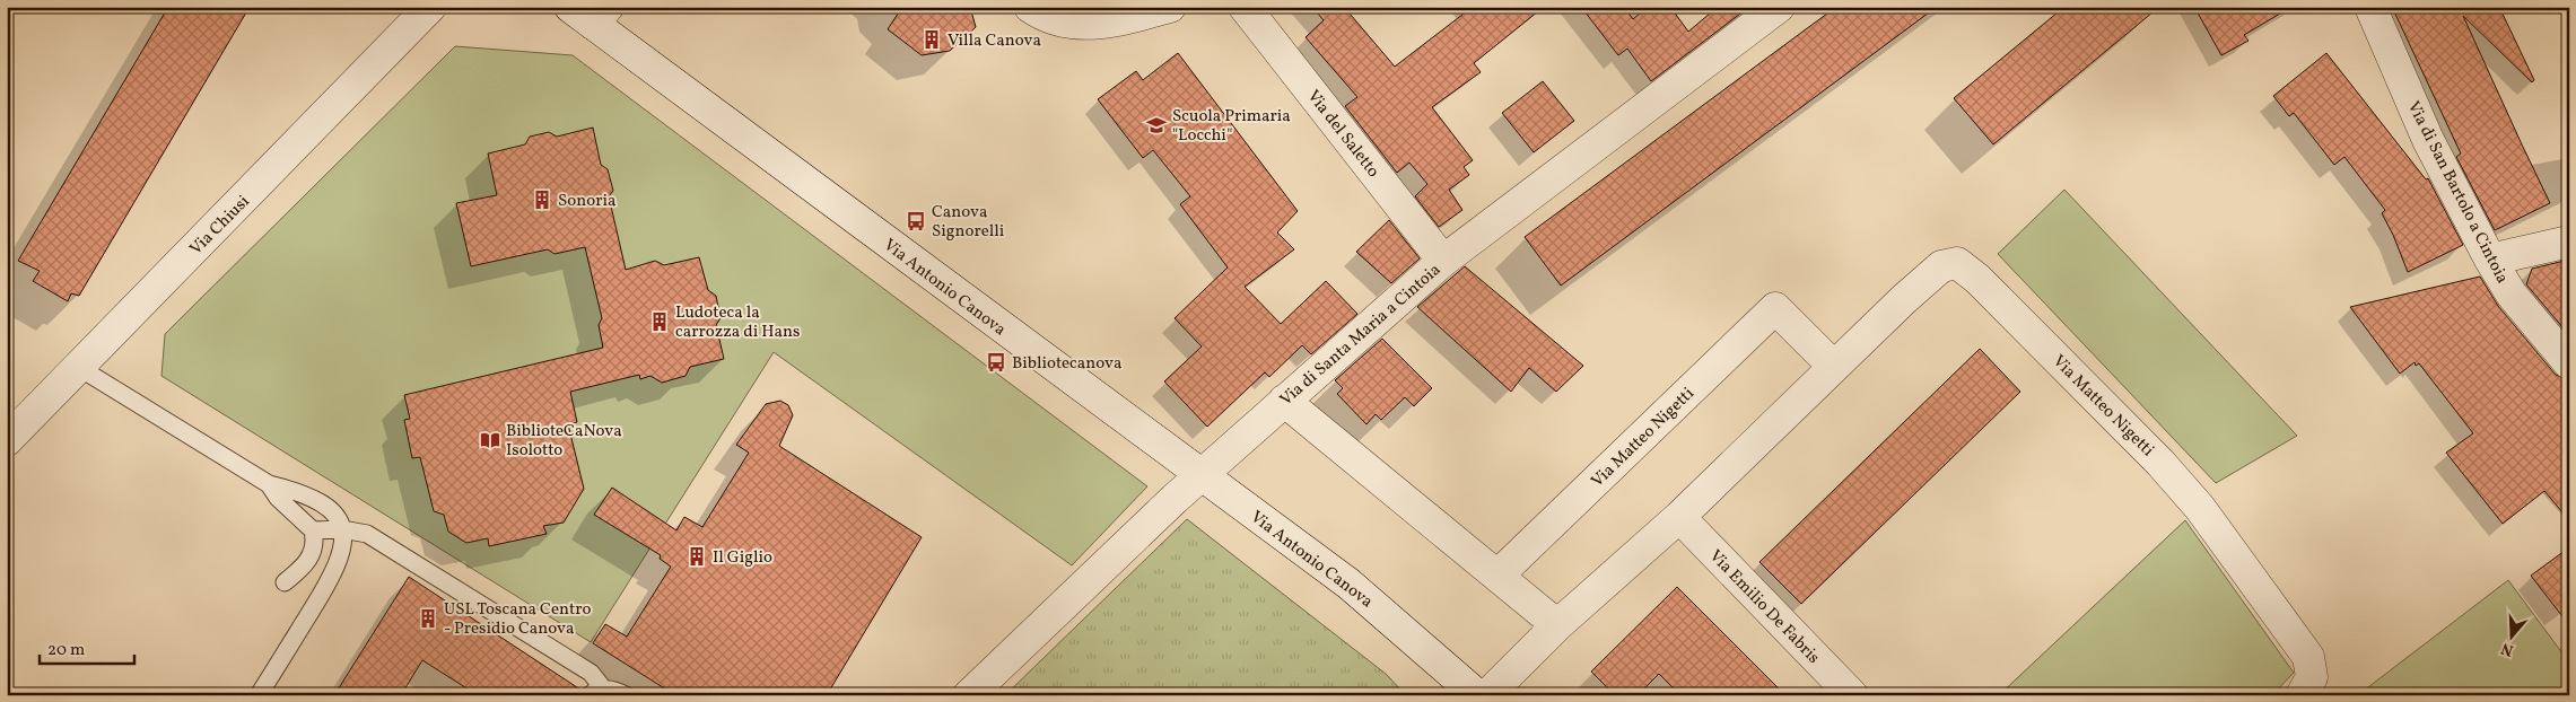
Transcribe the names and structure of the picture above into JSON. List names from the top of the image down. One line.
{"streets":{"street":["Via del Saletto","Via di San Bartolo a Cintoia","Via Chiusi","Via Antonio Canova","Via di Santa Maria a Cintoia","Via Matteo Nigetti","Via Emilio De Fabris"]},"crossings":[["Via del Saletto","Via di Santa Maria a Cintoia"],["Via Antonio Canova","Via di Santa Maria a Cintoia"],["Via Matteo Nigetti","Via Emilio De Fabris"]],"places":{"building":["Villa Canova","Sonoria","Ludoteca la carrozza di Hans","Il Giglio","USL Toscana Centro - Presidio Canova"],"school or university":["Scuola Primaria \"Locchi\""],"bus stop":["Canova Signorelli","Bibliotecanova"],"library":["BiblioteCaNova Isolotto"]},"scale_bar":"20 m","north":"bottom"}
